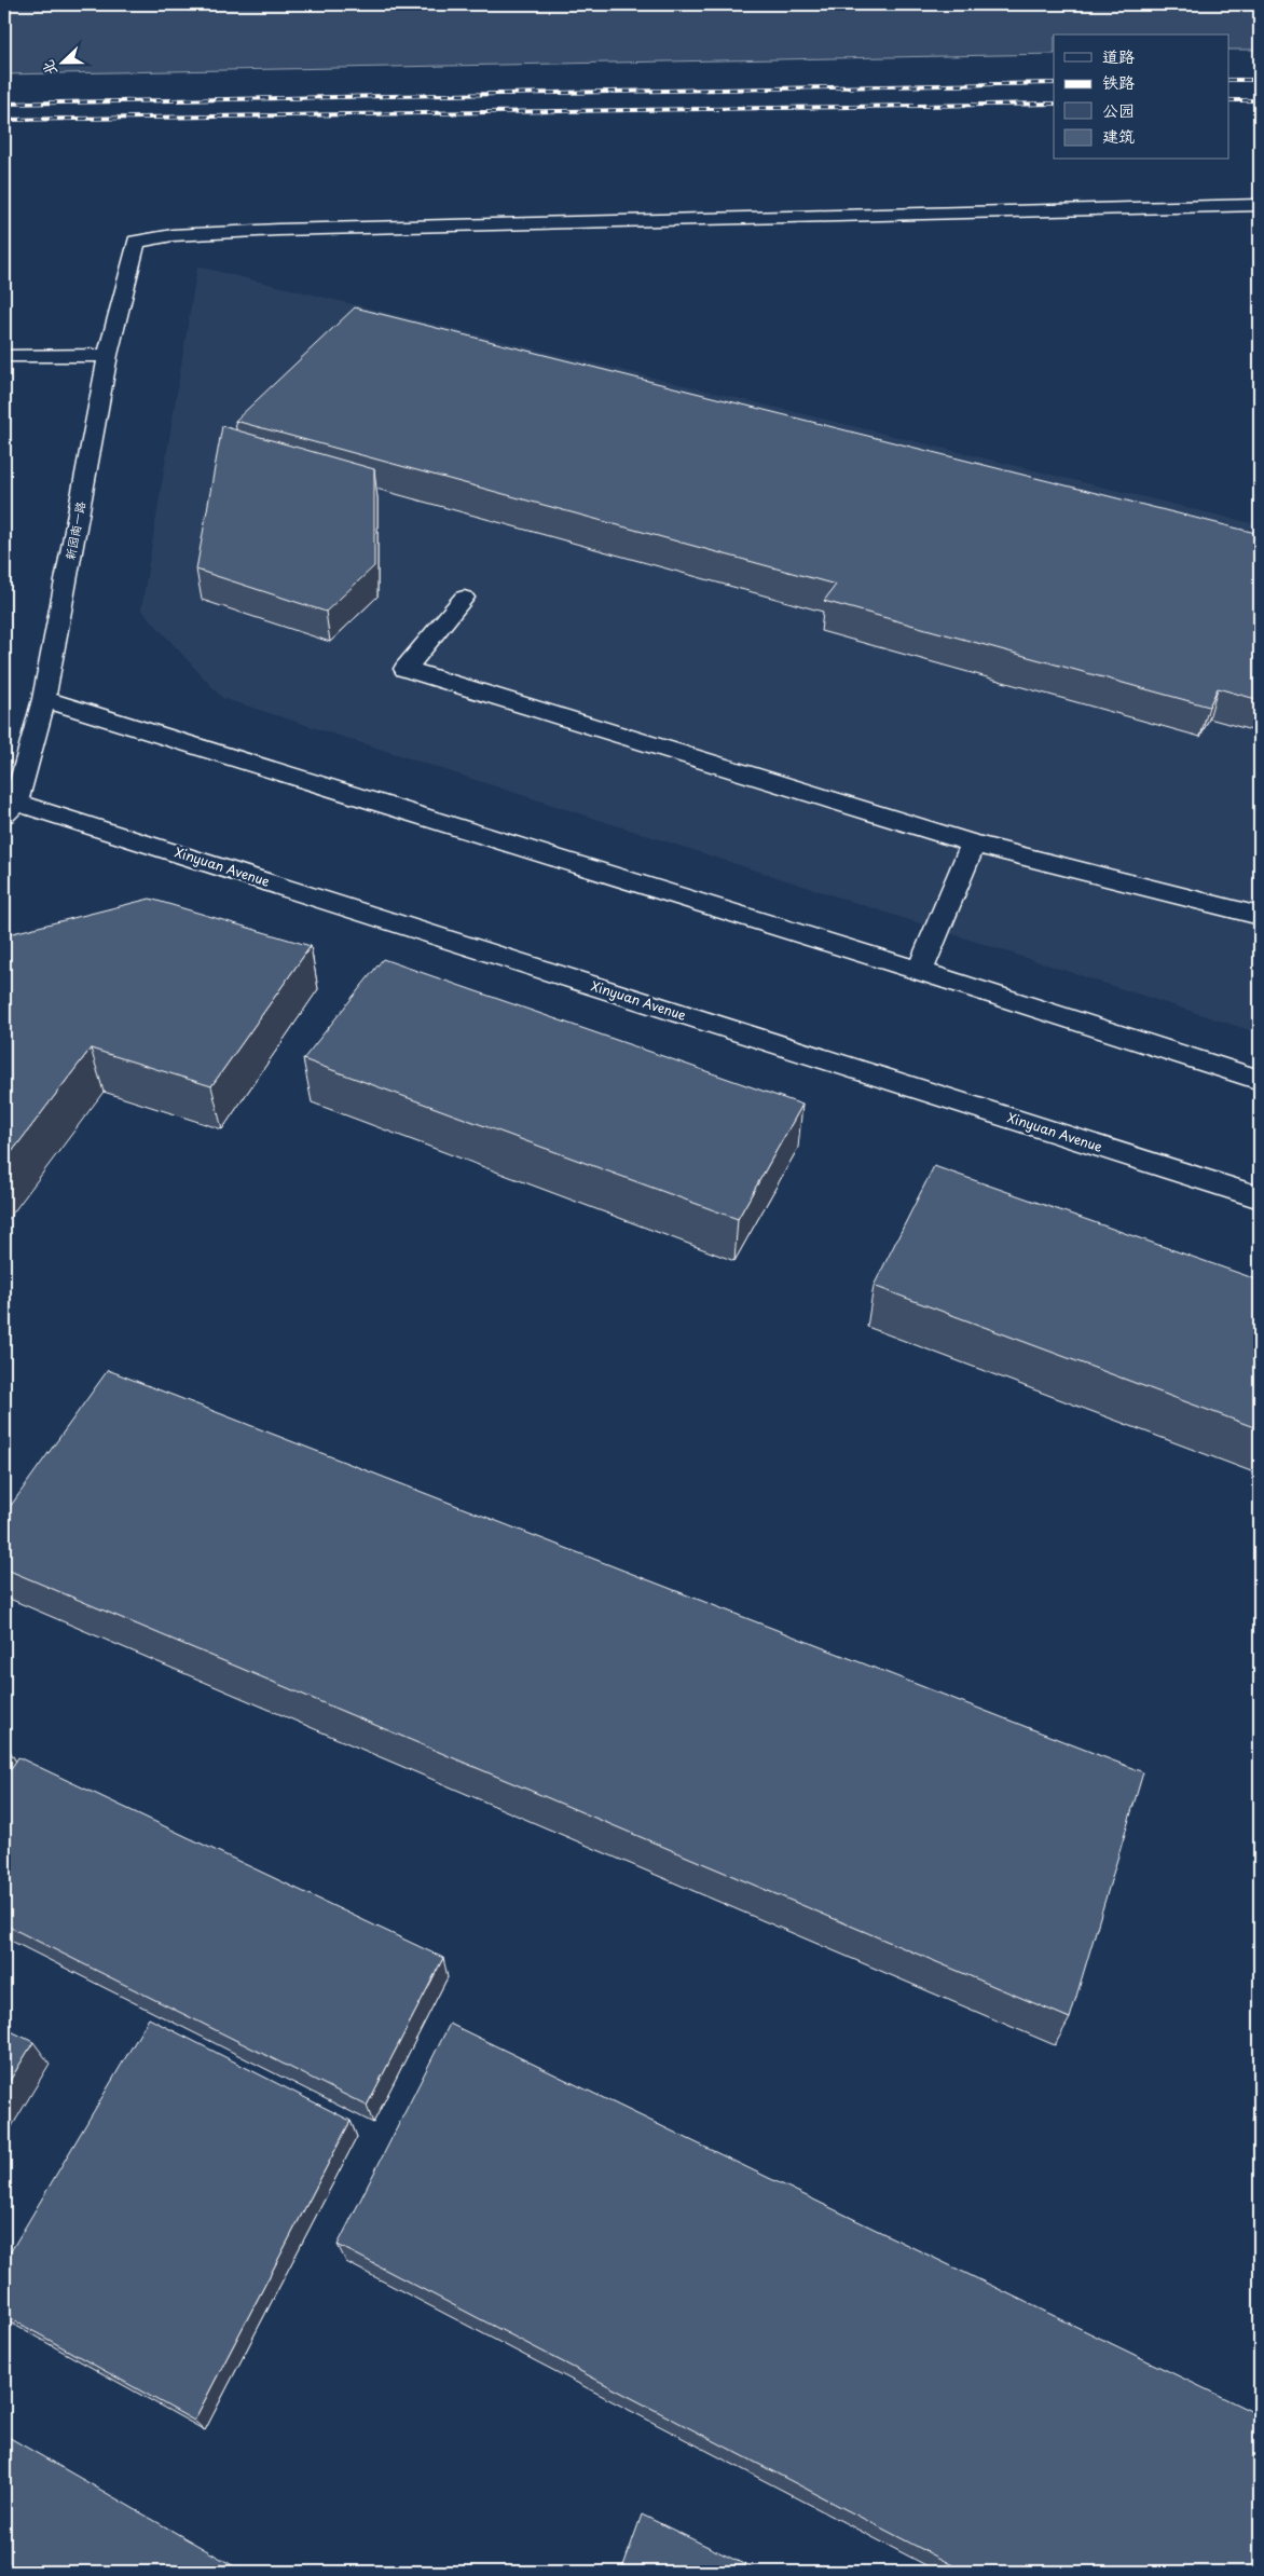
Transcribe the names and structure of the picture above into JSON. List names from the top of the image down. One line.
{"streets":{"street":["新园南一路","Xinyuan Avenue"]},"crossings":[["新园南一路","Xinyuan Avenue"]],"legend":["道路","铁路","公园","建筑"],"north":"left"}
